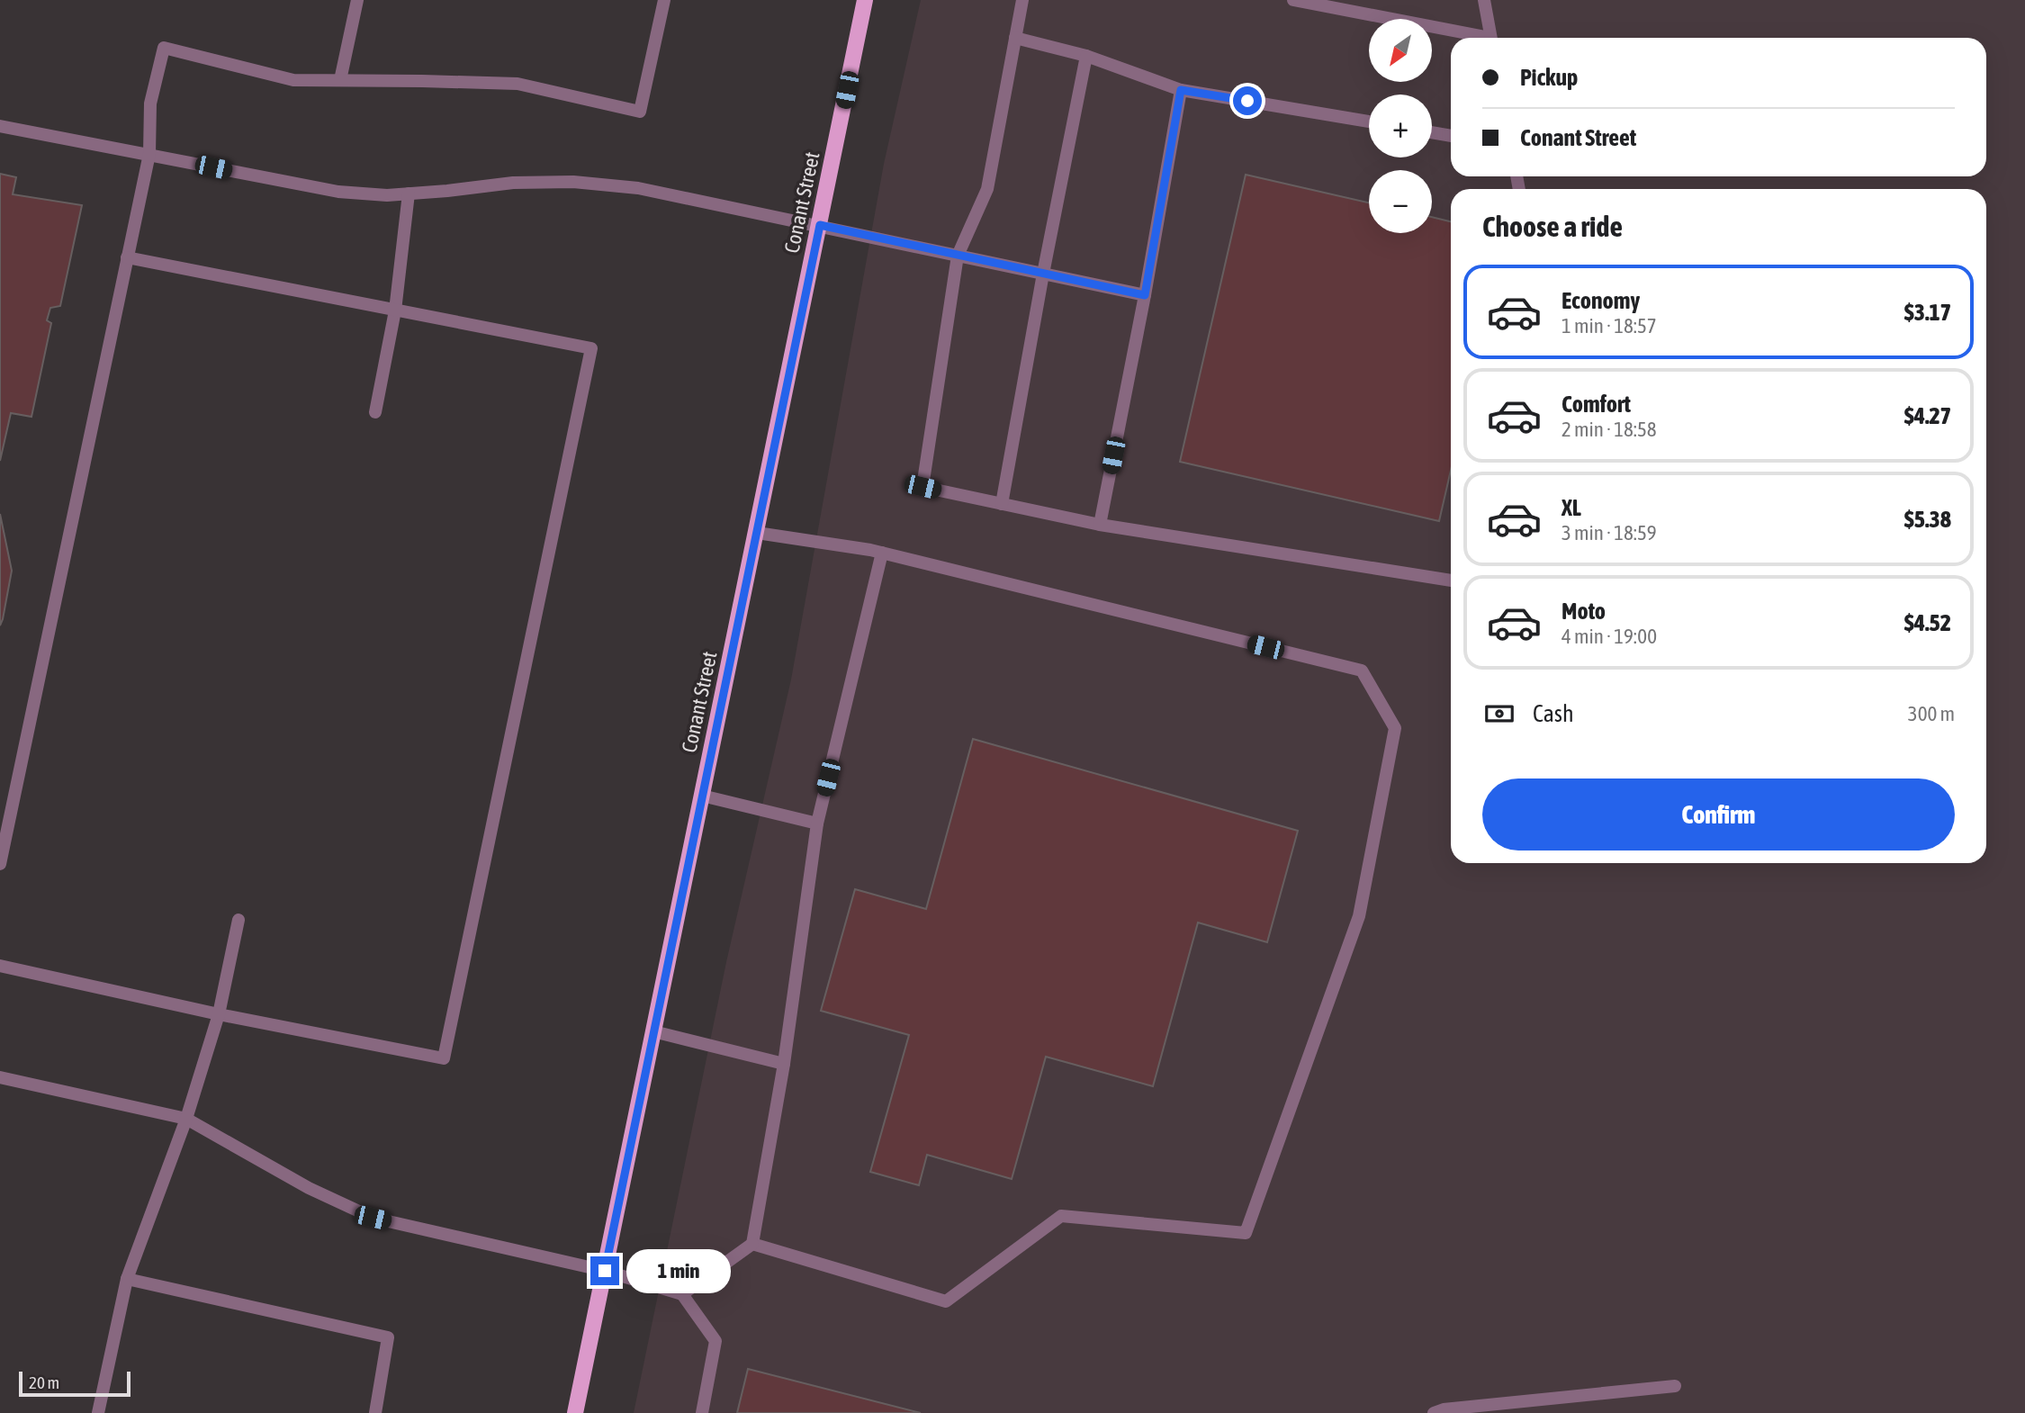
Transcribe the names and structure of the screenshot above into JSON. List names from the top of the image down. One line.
{"streets":{"main road":["Conant Street"]},"scale_bar":"20 m","north":"bottom left","page":{"map_buttons":["+","−"],"banner":["Pickup","Conant Street"],"heading":"Choose a ride","list":[{"name":"Economy","note":"1 min · 18:57","value":"$3.17"},{"name":"Comfort","note":"2 min · 18:58","value":"$4.27"},{"name":"XL","note":"3 min · 18:59","value":"$5.38"},{"name":"Moto","note":"4 min · 19:00","value":"$4.52"}],"pay":["Cash","300 m"],"buttons":"Confirm","bubble":"1 min","scale":"20 m"}}
